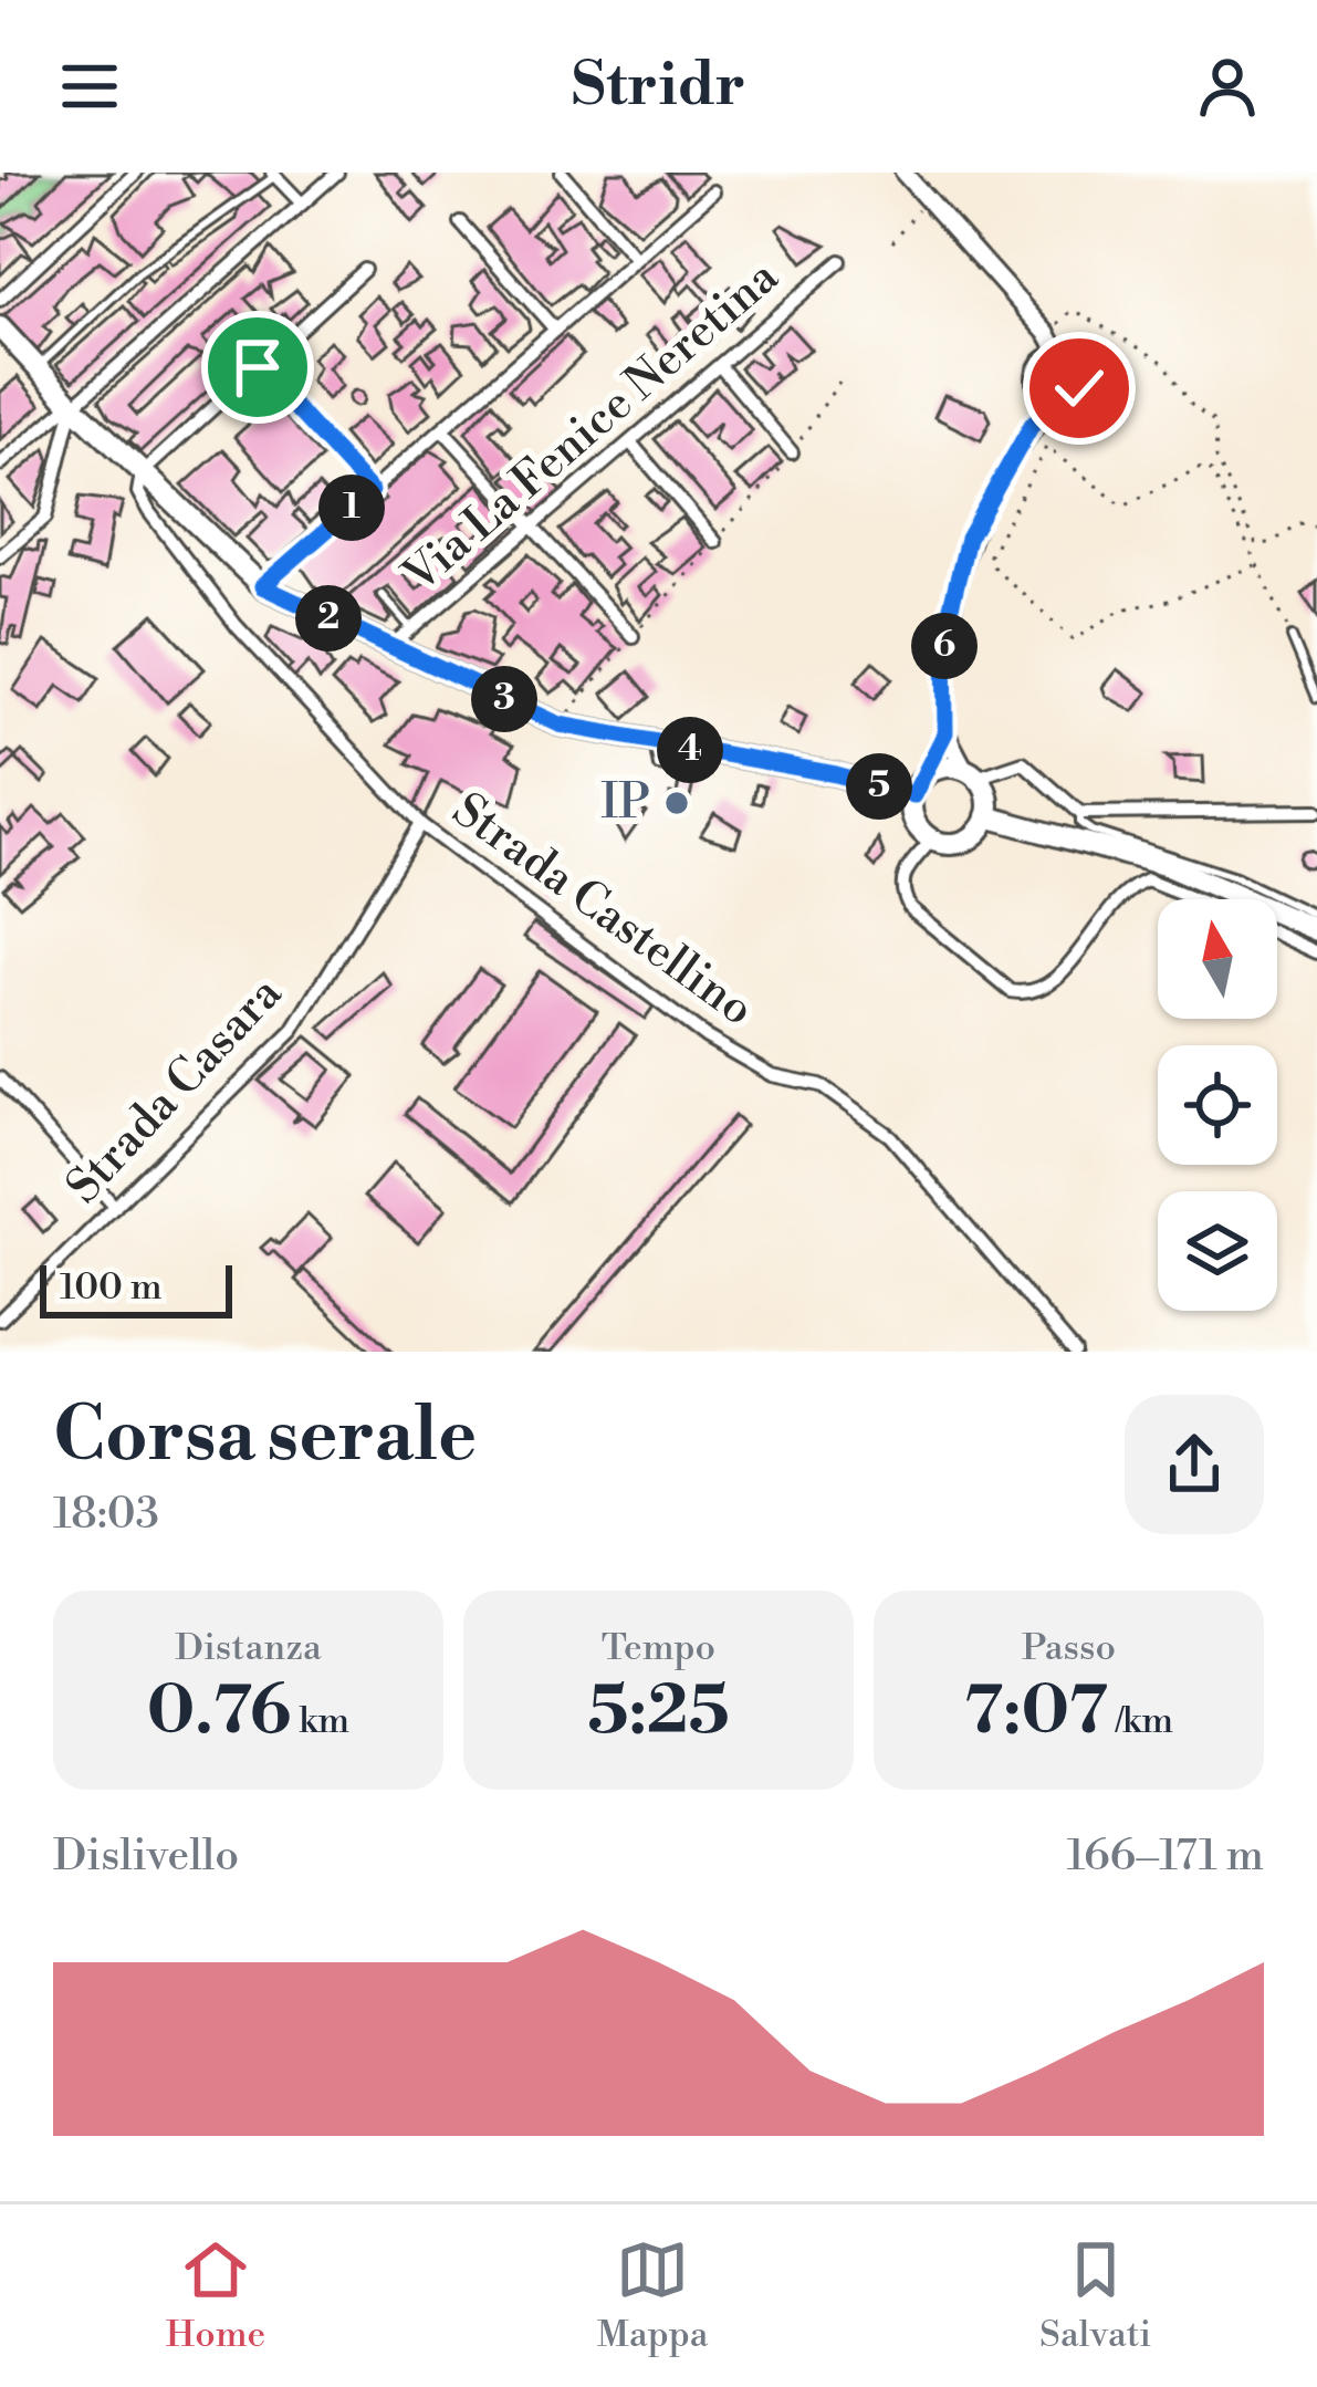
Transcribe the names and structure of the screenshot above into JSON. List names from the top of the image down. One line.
{"streets":{"street":["Via La Fenice Neretina","Strada Castellino","Strada Casara"]},"crossings":[["Strada Castellino","Strada Casara"]],"places":["IP"],"scale_bar":"100 m","north":"top","page":{"header":"Stridr","pins":["1","2","6","3","4","5"],"scale":"100 m","heading":["Corsa serale","18:03"],"stats":[["Distanza","0.76 km"],["Tempo","5:25"],["Passo","7:07 /km"]],"chart":["Dislivello","166–171 m"],"tabs":["Home","Mappa","Salvati"]}}
